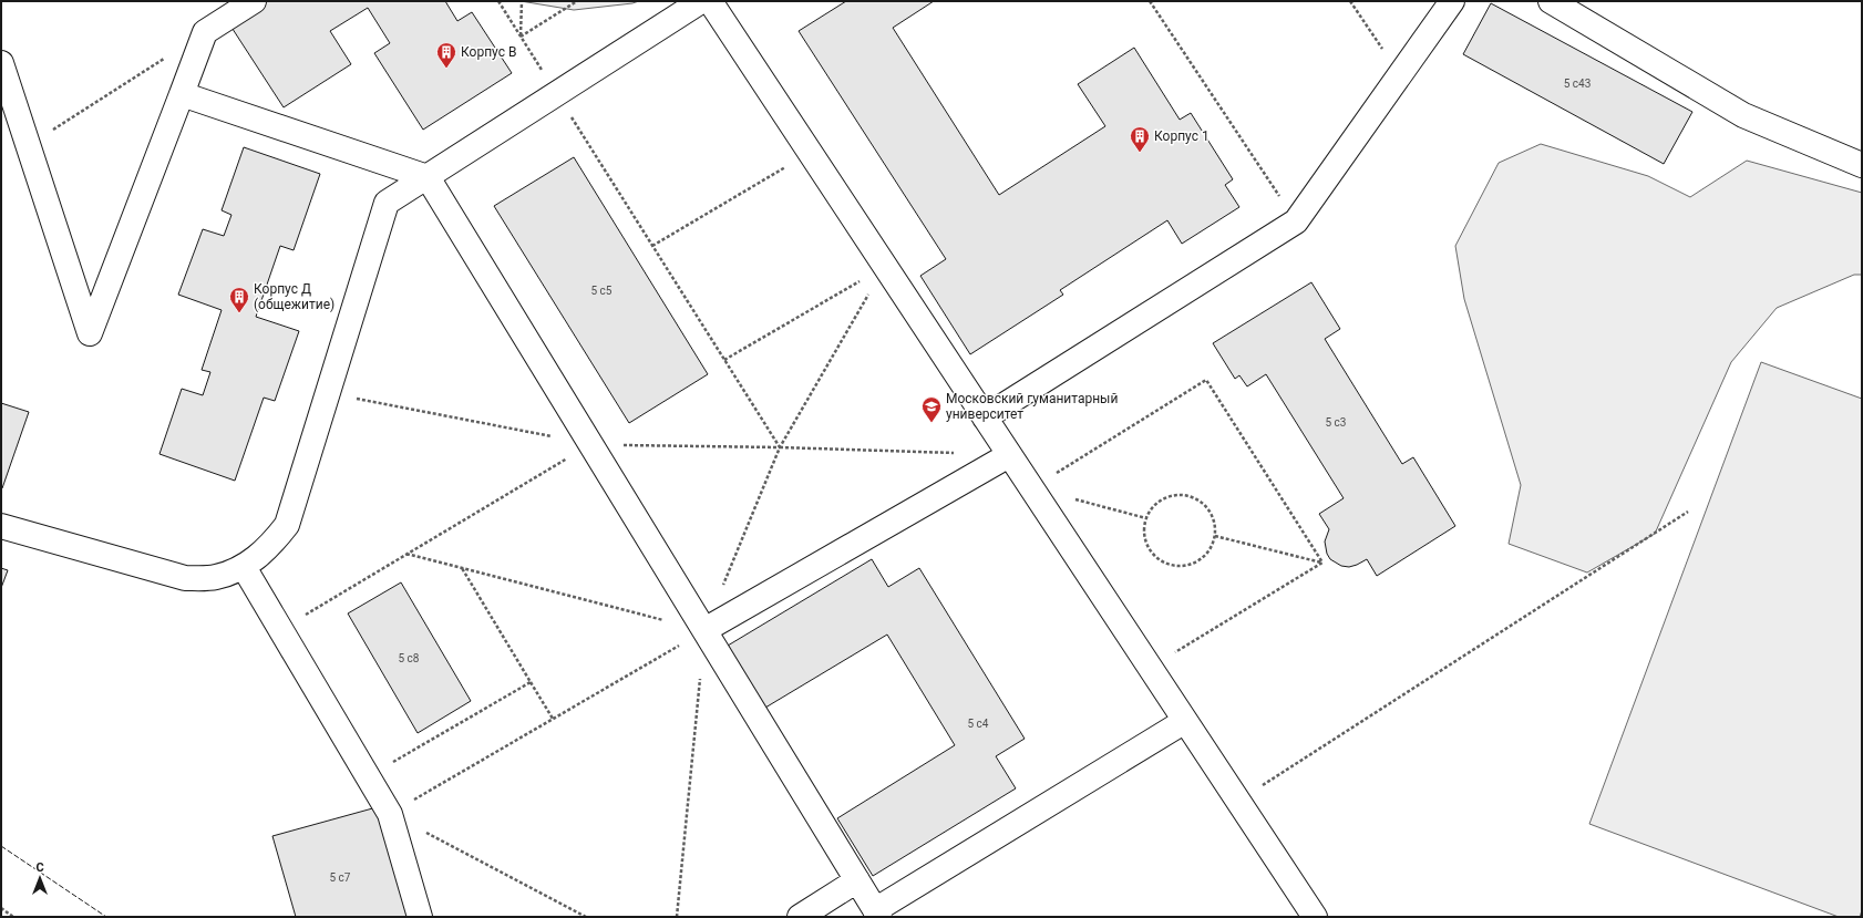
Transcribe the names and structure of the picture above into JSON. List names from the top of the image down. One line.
{"places":{"building":["Корпус В","Корпус 1","Корпус Д (общежитие)"],"school or university":["Московский гуманитарный университет"]},"house_numbers":["5 с43","5 с5","5 с3","5 с8","5 с4","5 с7"],"north":"top"}
